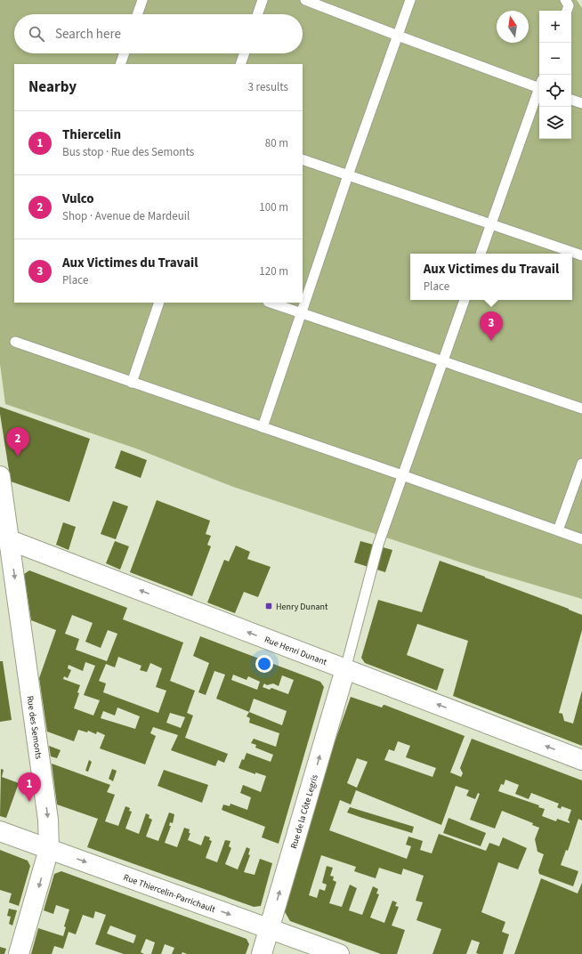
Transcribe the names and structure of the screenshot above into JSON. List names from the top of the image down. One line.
{"streets":{"street":["Rue Henri Dunant","Rue des Semonts","Rue de la Côte Legris","Rue Thiercelin-Parrichault"]},"crossings":[["Rue Henri Dunant","Rue des Semonts"],["Rue Henri Dunant","Rue de la Côte Legris"],["Rue des Semonts","Rue Thiercelin-Parrichault"],["Rue de la Côte Legris","Rue Thiercelin-Parrichault"]],"one_way":["Rue Henri Dunant","Rue des Semonts","Rue de la Côte Legris","Rue Thiercelin-Parrichault"],"places":{"transit":["Henry Dunant"]},"north":"top","page":{"map_buttons":["+","−"],"search":"Search here","heading":["Nearby","3 results"],"list":[{"mark":"1","name":"Thiercelin","note":"Bus stop · Rue des Semonts","value":"80 m"},{"mark":"2","name":"Vulco","note":"Shop · Avenue de Mardeuil","value":"100 m"},{"mark":"3","name":"Aux Victimes du Travail","note":"Place","value":"120 m"}],"popup":["Aux Victimes du Travail","Place"],"pins":["3","2","1"]}}
